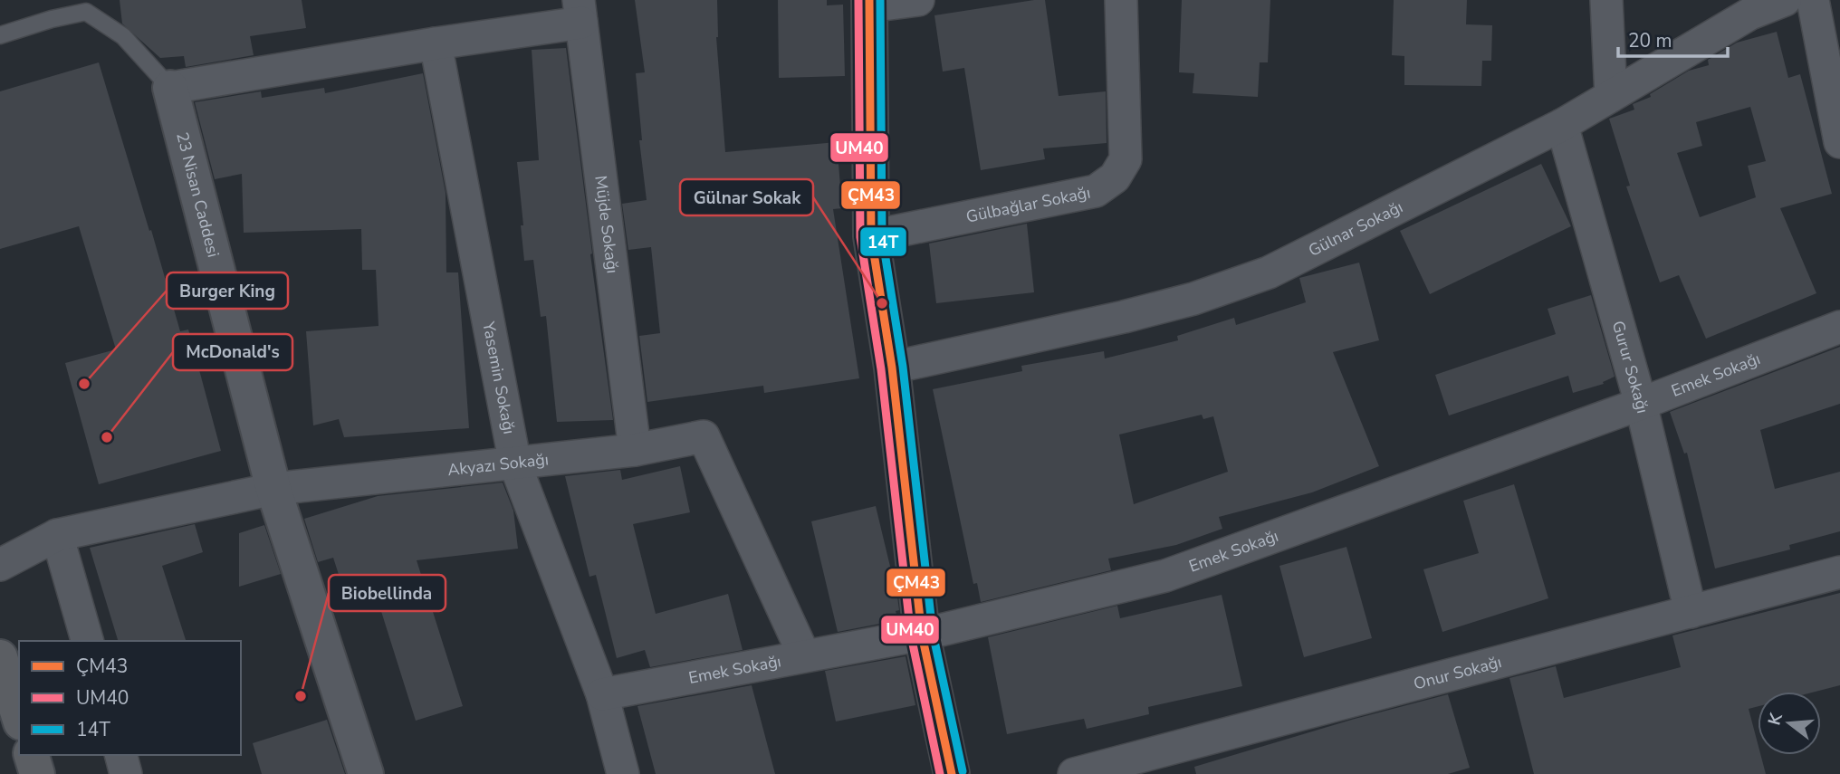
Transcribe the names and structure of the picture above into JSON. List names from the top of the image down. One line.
{"streets":{"street":["23 Nisan Caddesi","Gülbağlar Sokağı","Müjde Sokağı","Gülnar Sokağı","Gurur Sokağı","Emek Sokağı","Yasemin Sokağı","Akyazı Sokağı","Onur Sokağı"]},"crossings":[["23 Nisan Caddesi","Akyazı Sokağı"],["Müjde Sokağı","Akyazı Sokağı"],["Gülnar Sokağı","Gurur Sokağı"],["Gurur Sokağı","Emek Sokağı"],["Gurur Sokağı","Onur Sokağı"],["Emek Sokağı","Yasemin Sokağı"],["Emek Sokağı","Akyazı Sokağı"],["Yasemin Sokağı","Akyazı Sokağı"]],"places":["Gülnar Sokak","Burger King","McDonald's","Biobellinda"],"lines":["transit line ÇM43","transit line UM40","transit line 14T"],"legend":["ÇM43","UM40","14T"],"scale_bar":"20 m","north":"left"}
